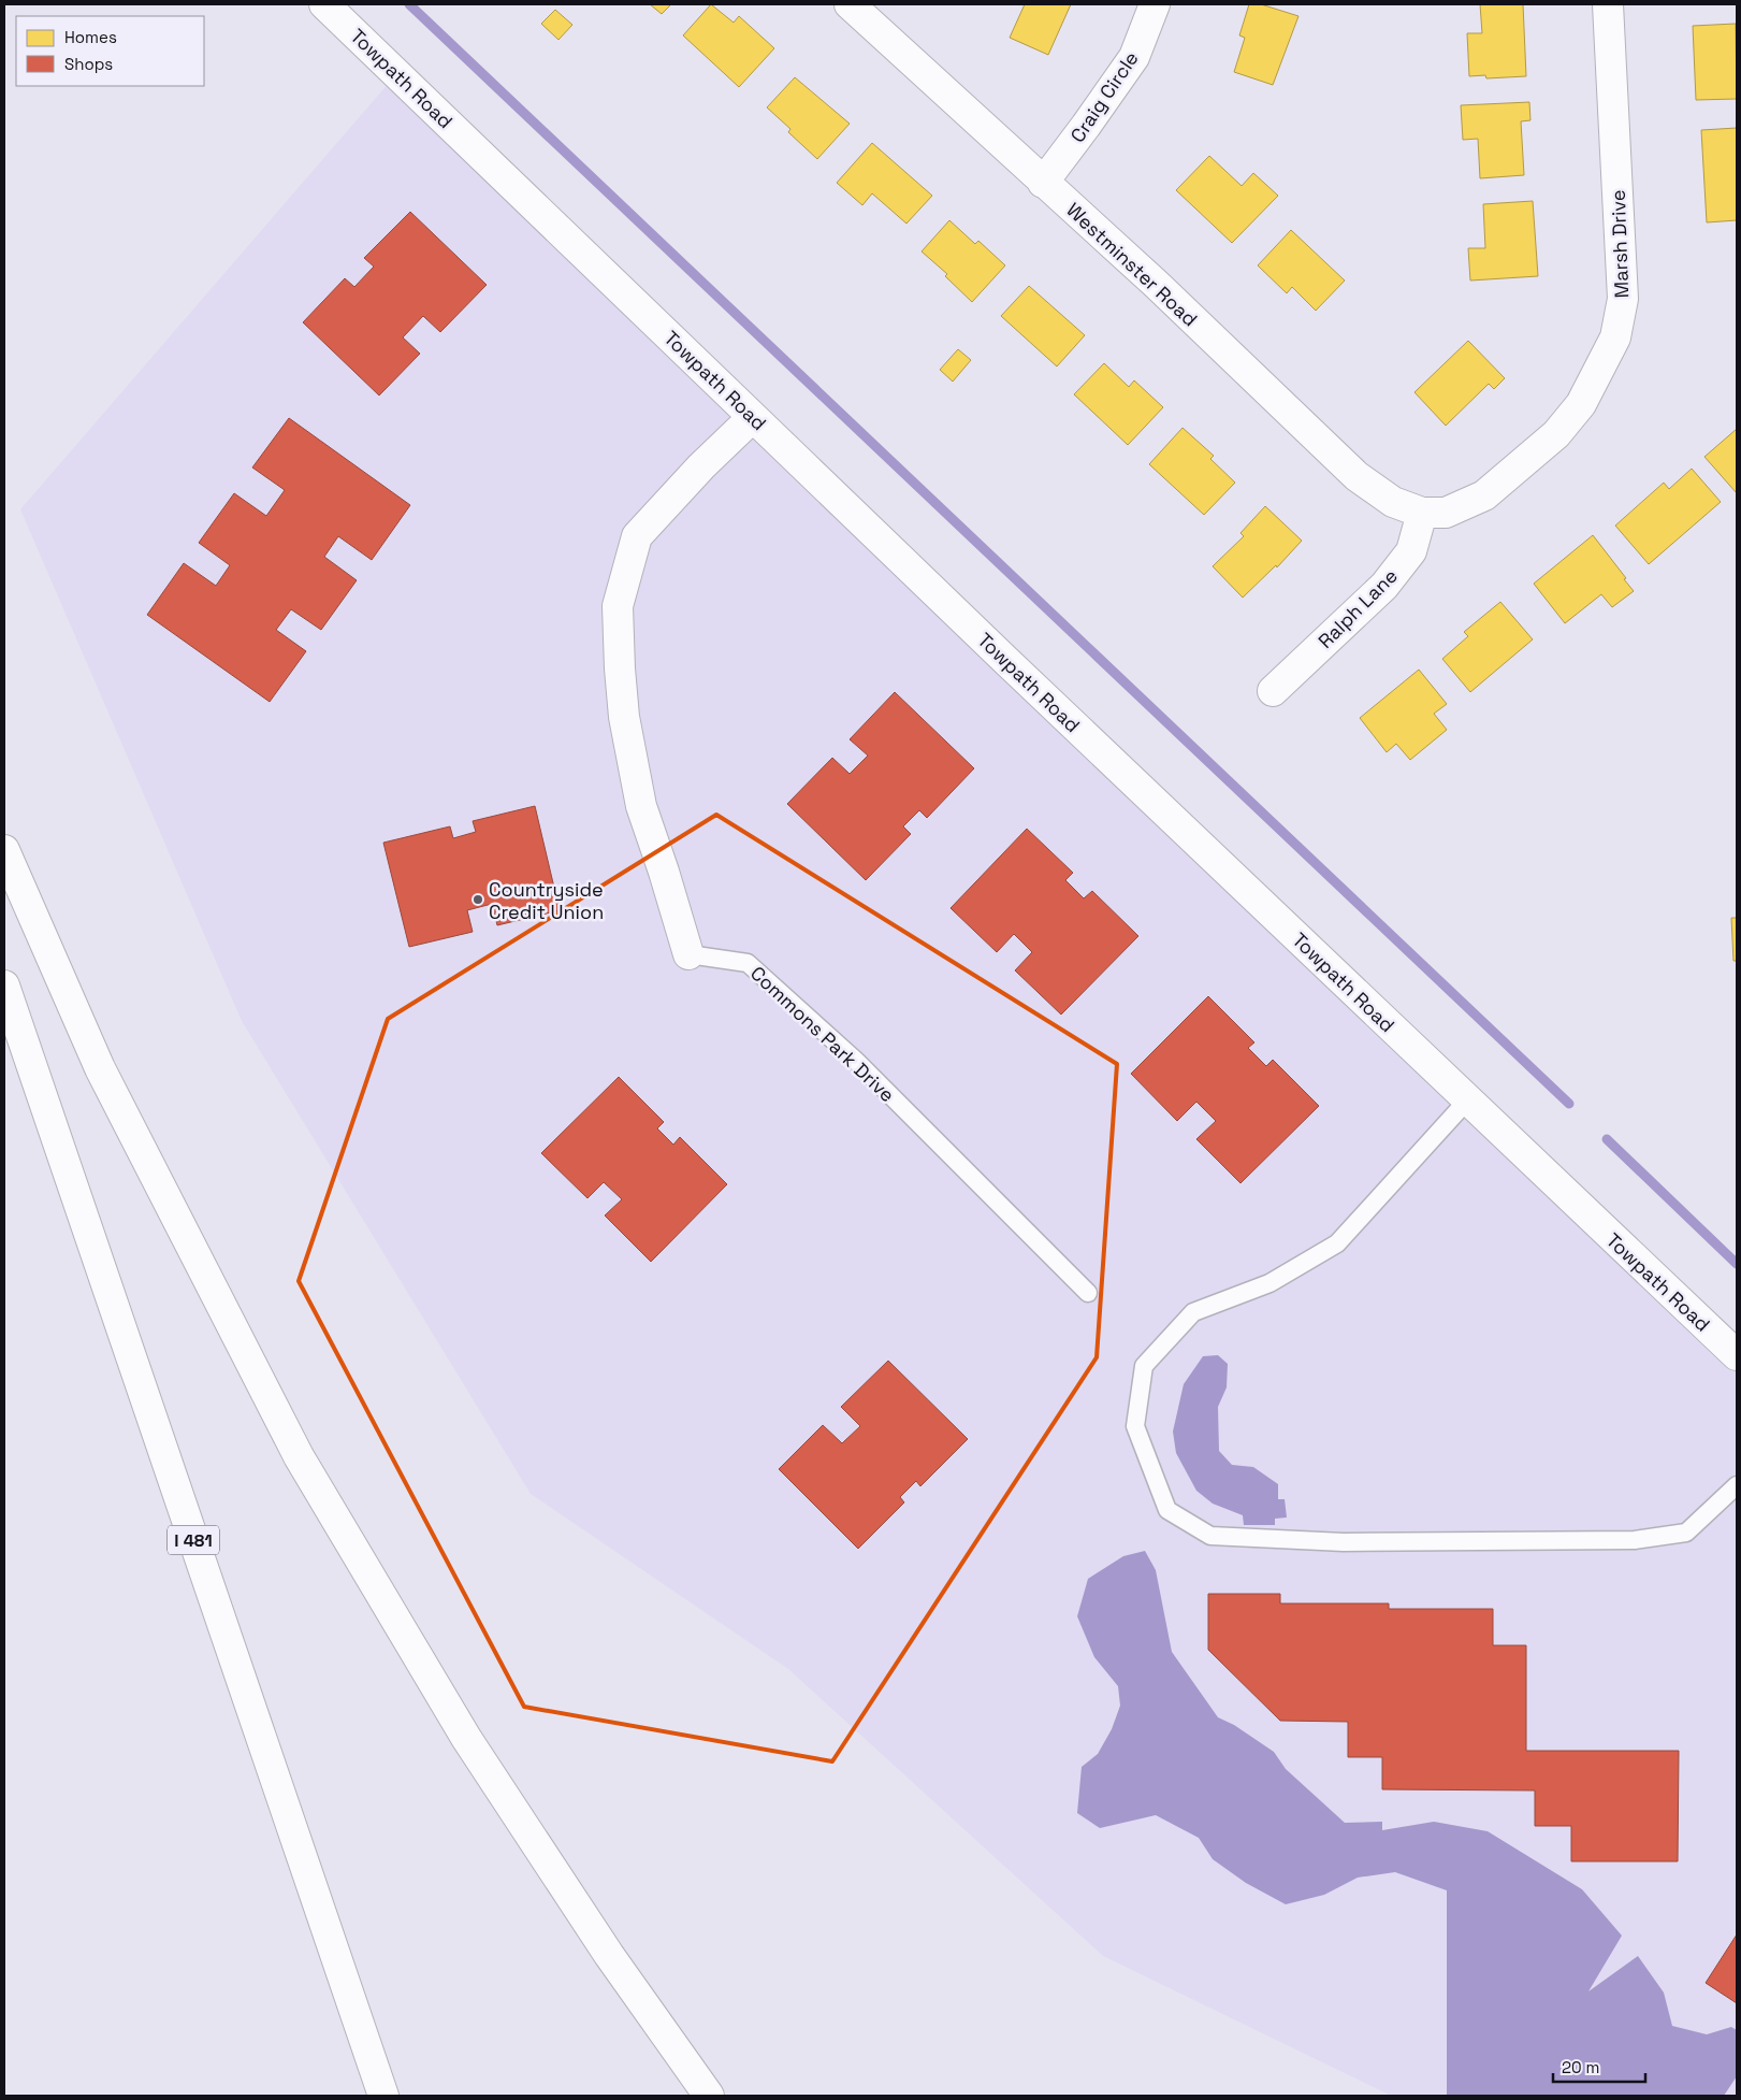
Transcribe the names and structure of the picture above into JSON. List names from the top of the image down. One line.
{"streets":{"main road":["Towpath Road","Craig Circle","Marsh Drive","Westminster Road","Ralph Lane","Commons Park Drive","I 481"]},"crossings":[["Towpath Road","Commons Park Drive"],["Craig Circle","Westminster Road"],["Marsh Drive","Westminster Road"],["Marsh Drive","Ralph Lane"],["Westminster Road","Ralph Lane"]],"places":["Countryside Credit Union"],"legend":["Homes","Shops"],"scale_bar":"20 m"}
